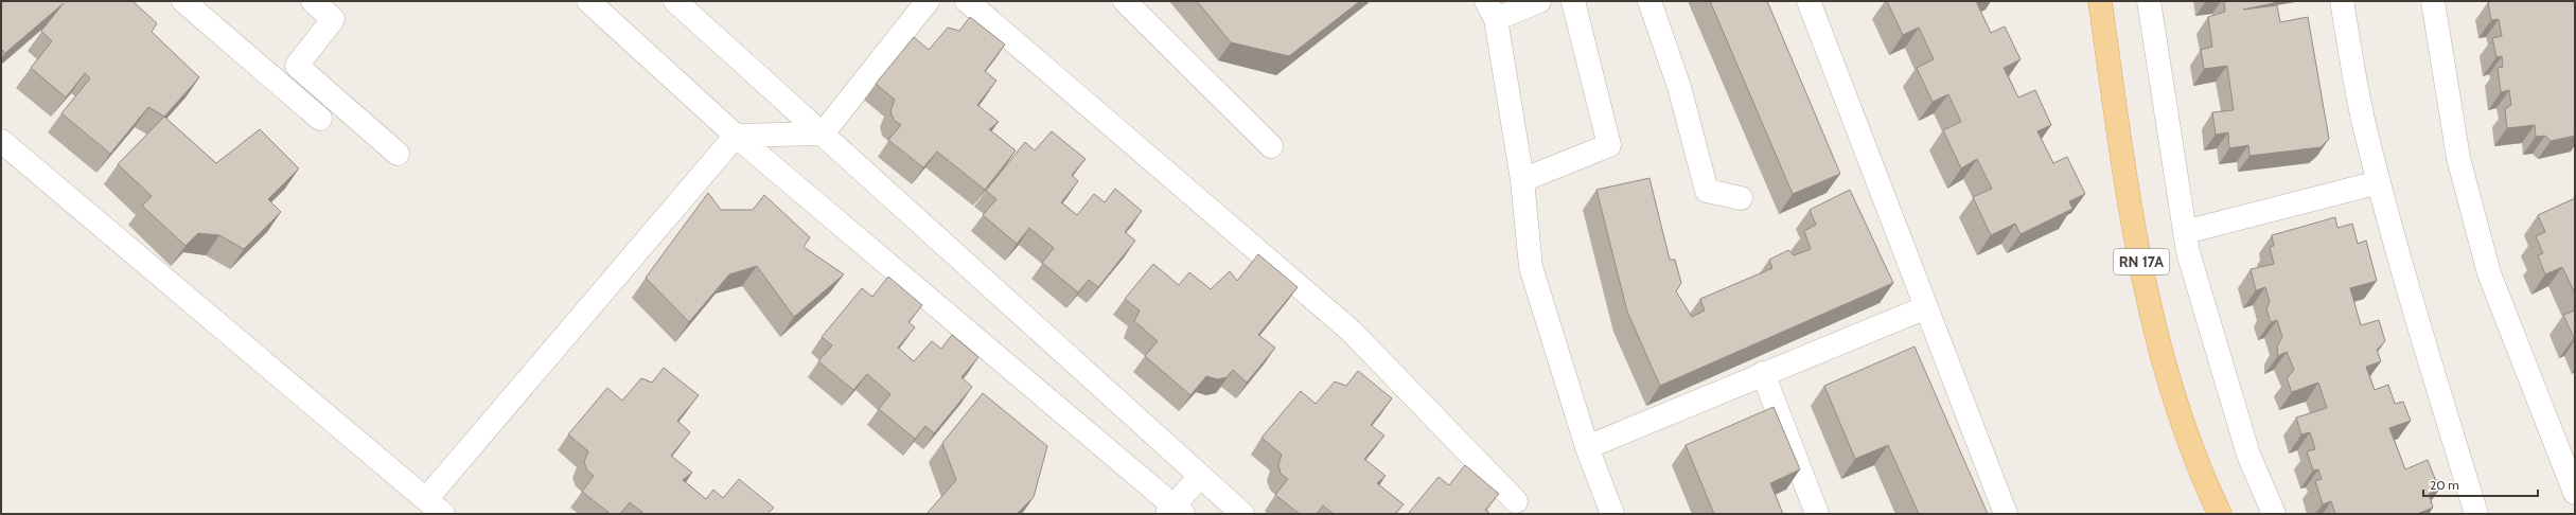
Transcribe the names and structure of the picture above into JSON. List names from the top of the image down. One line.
{"streets":{"main road":["RN 17A"]},"scale_bar":"20 m"}
